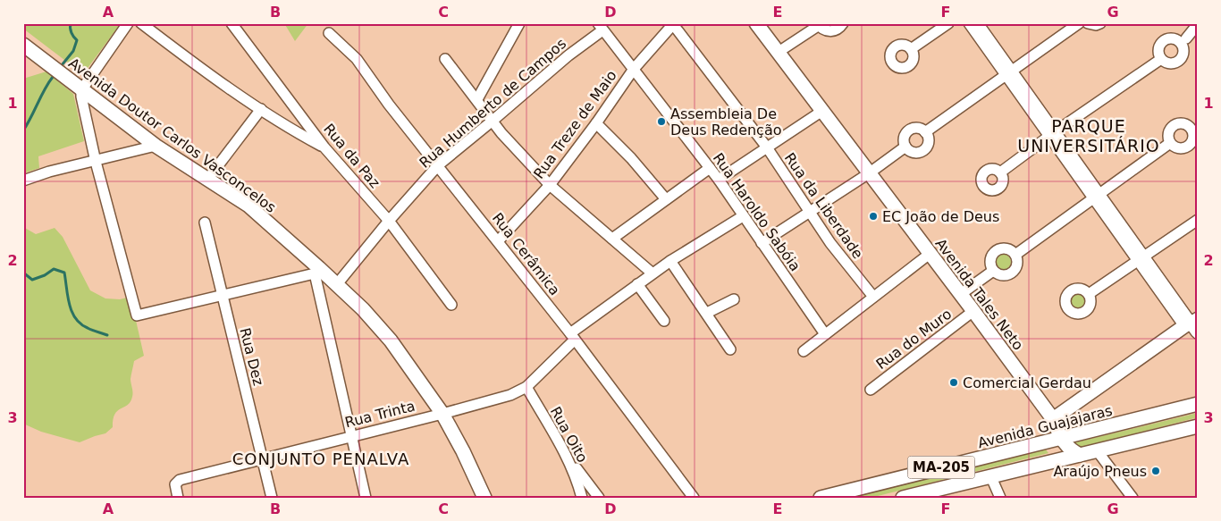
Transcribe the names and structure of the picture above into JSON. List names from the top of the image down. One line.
{"streets":{"main road":["Avenida Doutor Carlos Vasconcelos","Avenida Tales Neto","Avenida Guajajaras","MA-205"],"street":["Rua Humberto de Campos","Rua Treze de Maio","Rua da Paz","Rua da Liberdade","Rua Haroldo Sabóia","Rua Cerâmica","Rua do Muro","Rua Dez","Rua Trinta","Rua Oito"]},"crossings":[["Rua Humberto de Campos","Avenida Doutor Carlos Vasconcelos"],["Rua Humberto de Campos","Rua da Paz"],["Rua Humberto de Campos","Rua Haroldo Sabóia"],["Rua Humberto de Campos","Rua Cerâmica"],["Rua Treze de Maio","Rua da Liberdade"],["Rua Treze de Maio","Rua Haroldo Sabóia"],["Rua Treze de Maio","Rua Cerâmica"],["Avenida Doutor Carlos Vasconcelos","Rua Trinta"],["Rua Haroldo Sabóia","Rua Trinta"],["Rua Cerâmica","Rua Trinta"],["Avenida Tales Neto","Rua do Muro"],["Avenida Tales Neto","Avenida Guajajaras"],["Avenida Tales Neto","MA-205"],["Rua Dez","Rua Trinta"],["Rua Trinta","Rua Oito"]],"districts":["PARQUE UNIVERSITÁRIO","CONJUNTO PENALVA"],"places":["Assembleia De Deus Redenção","EC João de Deus","Comercial Gerdau","Araújo Pneus"],"grid":{"columns":["A","B","C","D","E","F","G"],"rows":["1","2","3"]}}
